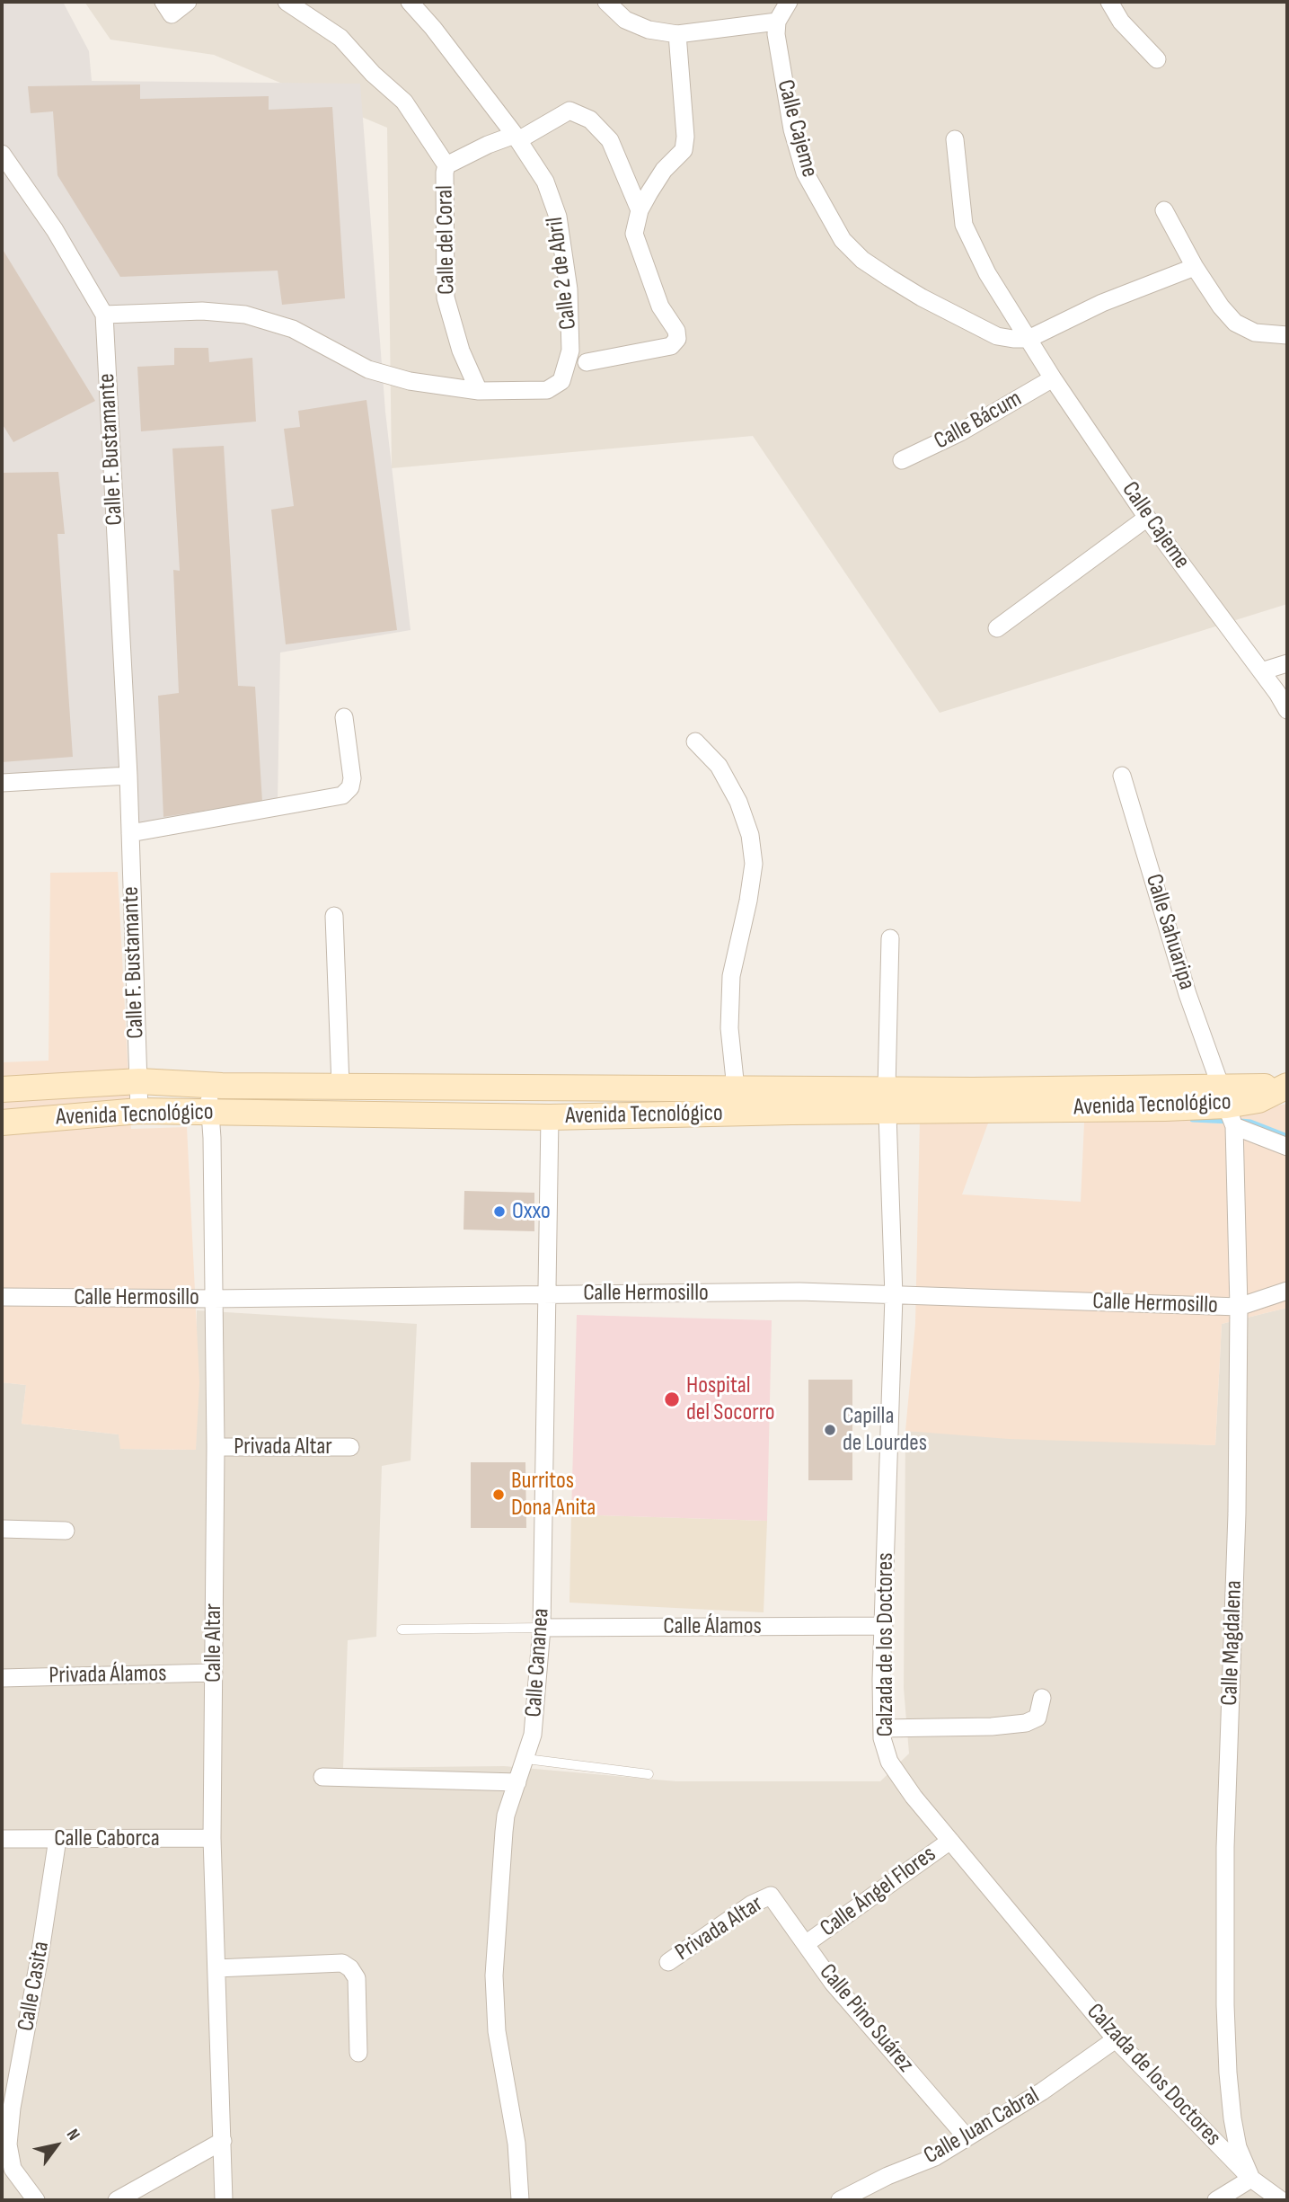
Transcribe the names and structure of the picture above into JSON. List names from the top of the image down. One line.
{"streets":{"main road":["Avenida Tecnológico"],"street":["Calle Cajeme","Calle del Coral","Calle 2 de Abril","Calle Bácum","Calle F. Bustamante","Calle Sahuaripa","Calle Hermosillo","Privada Altar","Calle Álamos","Calle Altar","Calle Magdalena","Calzada de los Doctores","Calle Cananea","Privada Álamos","Calle Caborca","Calle Ángel Flores","Calle Casita","Calle Pino Suárez","Calle Juan Cabral"]},"crossings":[["Calle Cajeme","Calle Bácum"],["Calle del Coral","Calle 2 de Abril"],["Calle 2 de Abril","Calle F. Bustamante"],["Calle F. Bustamante","Avenida Tecnológico"],["Calle Sahuaripa","Avenida Tecnológico"],["Calle Sahuaripa","Calle Magdalena"],["Avenida Tecnológico","Calle Altar"],["Avenida Tecnológico","Calle Magdalena"],["Avenida Tecnológico","Calzada de los Doctores"],["Avenida Tecnológico","Calle Cananea"],["Calle Hermosillo","Calle Altar"],["Calle Hermosillo","Calle Magdalena"],["Calle Hermosillo","Calzada de los Doctores"],["Calle Hermosillo","Calle Cananea"],["Privada Altar","Calle Altar"],["Privada Altar","Calle Pino Suárez"],["Calle Álamos","Calzada de los Doctores"],["Calle Álamos","Calle Cananea"],["Calle Altar","Privada Álamos"],["Calle Altar","Calle Caborca"],["Calle Magdalena","Calzada de los Doctores"],["Calzada de los Doctores","Calle Ángel Flores"],["Calzada de los Doctores","Calle Juan Cabral"],["Calle Caborca","Calle Casita"],["Calle Ángel Flores","Calle Pino Suárez"],["Calle Pino Suárez","Calle Juan Cabral"]],"places":["Oxxo","Hospital del Socorro","Capilla de Lourdes","Burritos Dona Anita"],"north":"top right"}
